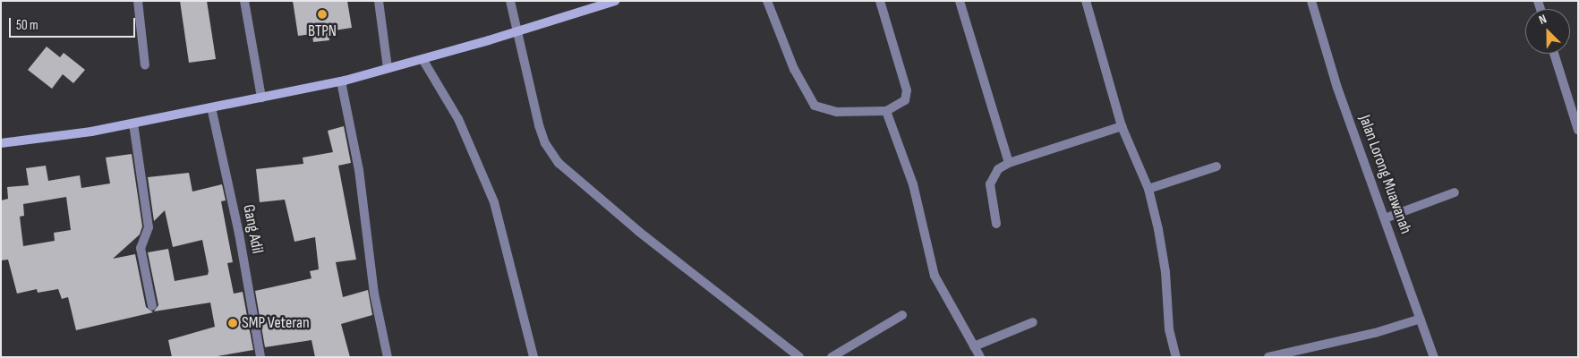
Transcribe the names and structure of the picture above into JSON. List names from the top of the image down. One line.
{"streets":{"street":["Jalan Lorong Muawanah","Gang Adil"]},"places":["BTPN","SMP Veteran"],"scale_bar":"50 m","north":"top left"}
